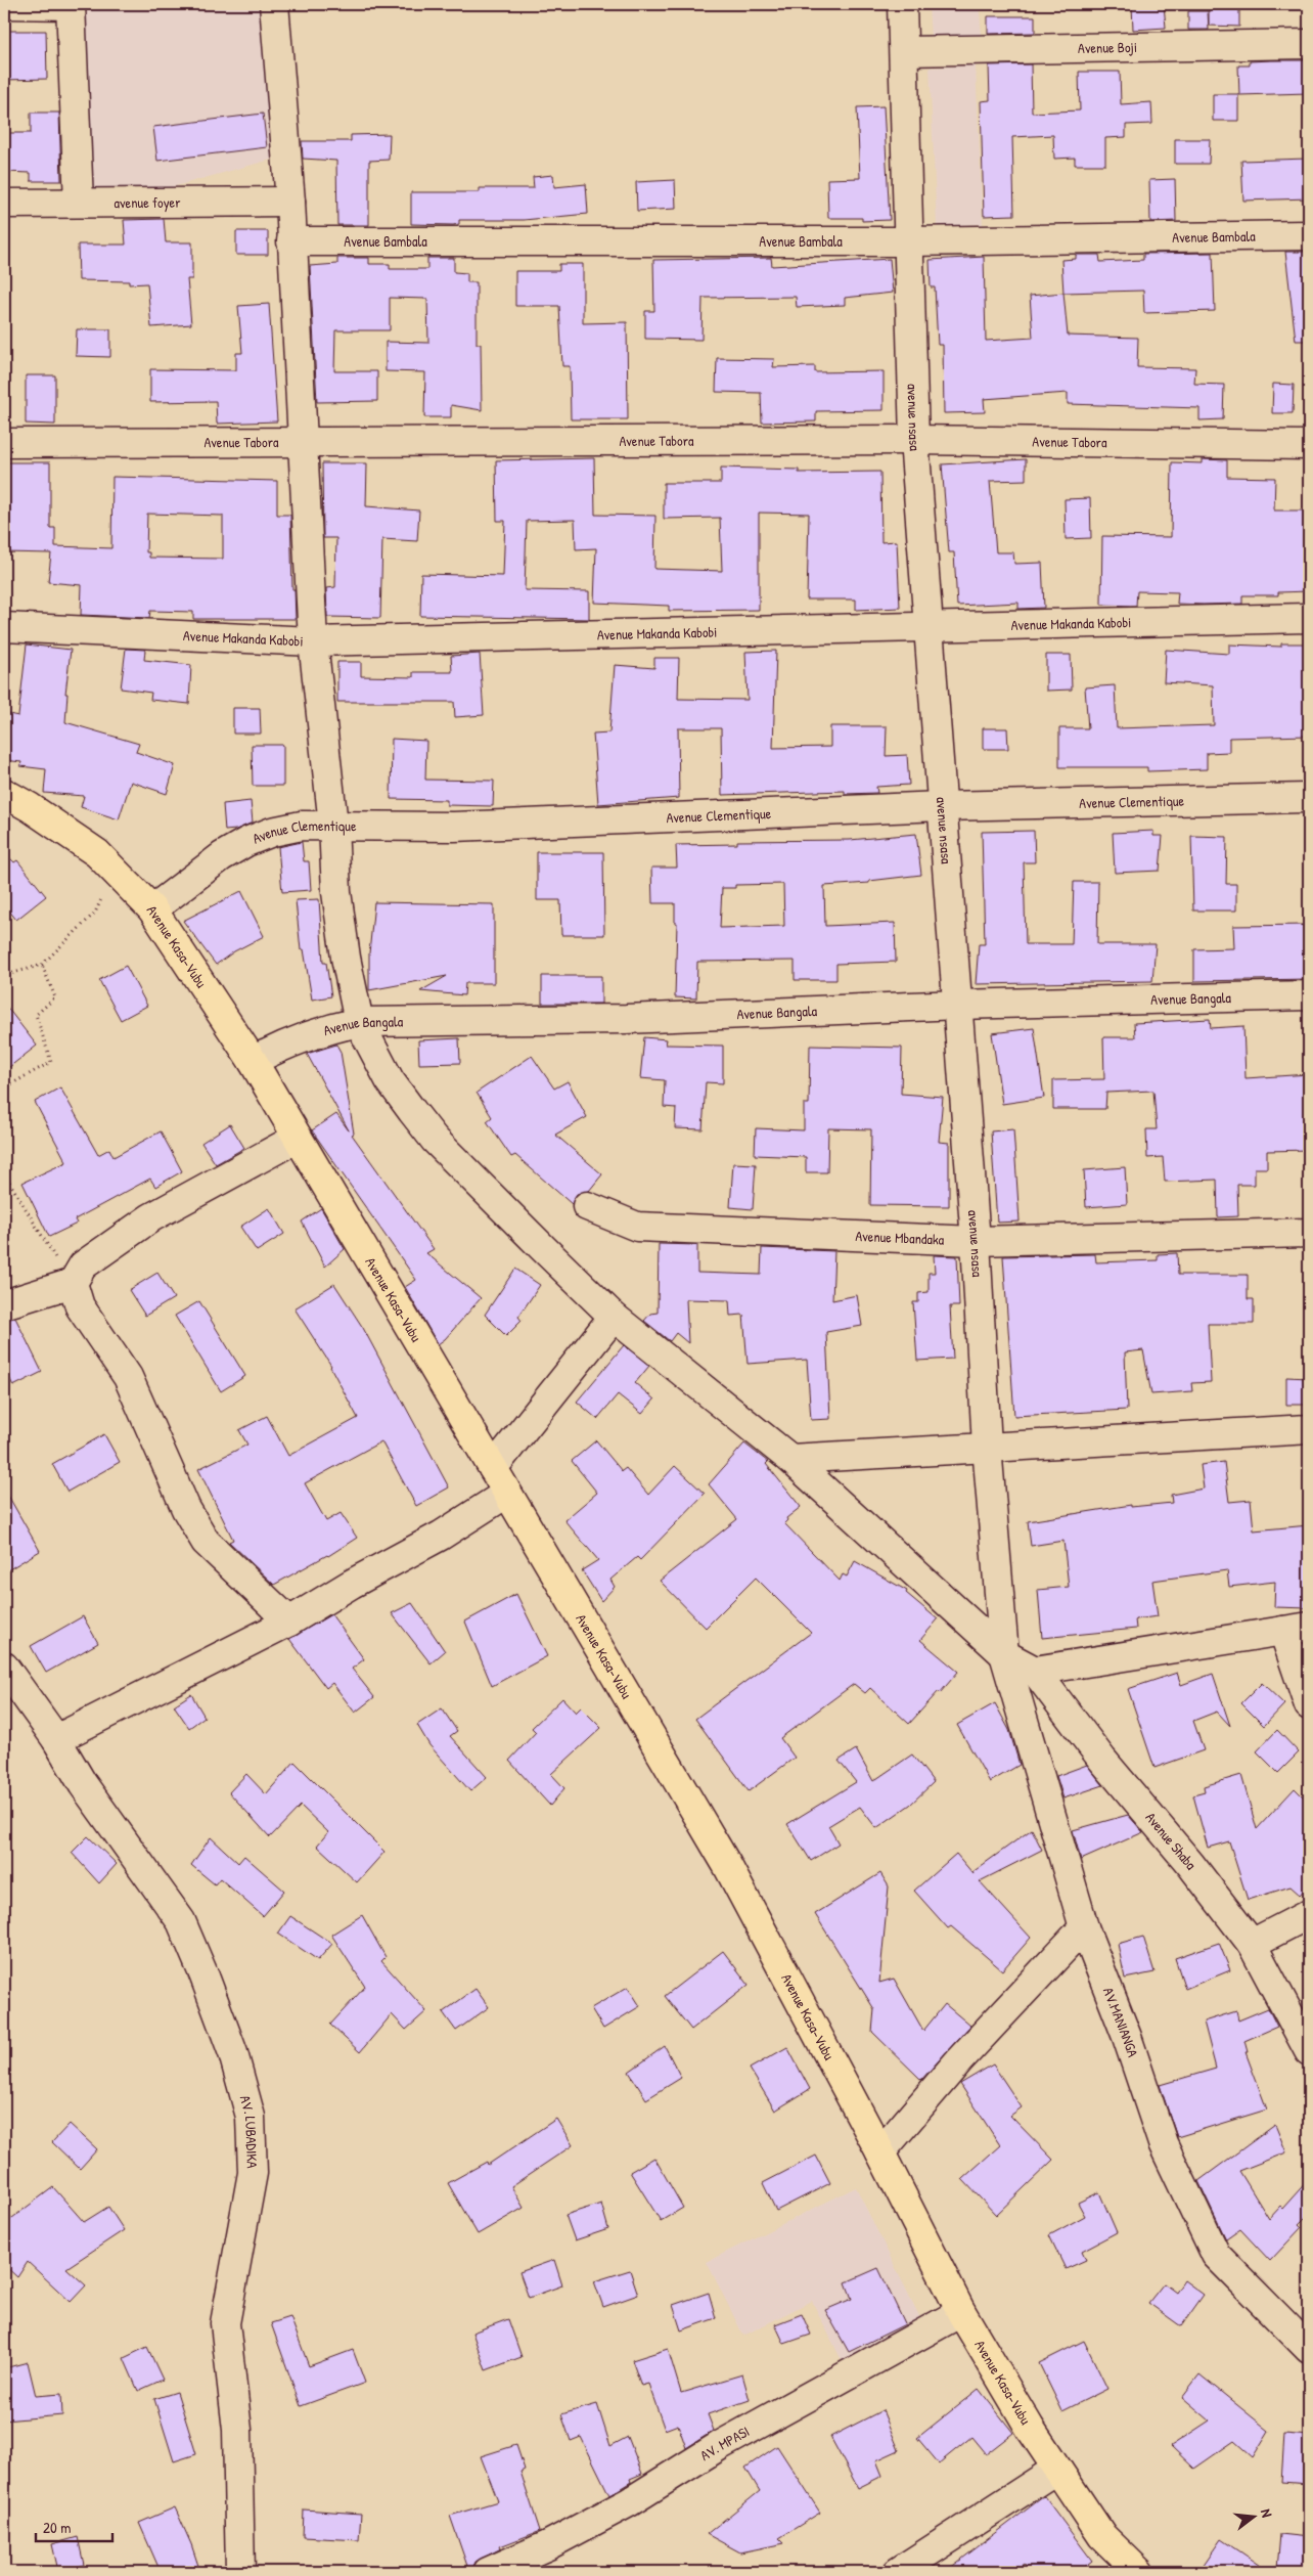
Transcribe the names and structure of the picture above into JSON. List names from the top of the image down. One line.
{"streets":{"highway":["Avenue Kasa-Vubu"],"street":["Avenue Boji","avenue foyer","Avenue Bambala","avenue nsasa","Avenue Tabora","Avenue Makanda Kabobi","Avenue Clementique","Avenue Bangala","Avenue Mbandaka","Avenue Shaba","AV.MANIANGA","AV. LUBADIKA","AV. MPASI"]},"crossings":[["Avenue Boji","avenue nsasa"],["avenue foyer","Avenue Shaba"],["Avenue Bambala","avenue nsasa"],["Avenue Bambala","Avenue Shaba"],["avenue nsasa","Avenue Tabora"],["avenue nsasa","Avenue Makanda Kabobi"],["avenue nsasa","Avenue Clementique"],["avenue nsasa","Avenue Bangala"],["avenue nsasa","Avenue Mbandaka"],["avenue nsasa","Avenue Shaba"],["avenue nsasa","AV.MANIANGA"],["Avenue Tabora","Avenue Shaba"],["Avenue Makanda Kabobi","Avenue Shaba"],["Avenue Clementique","Avenue Kasa-Vubu"],["Avenue Clementique","Avenue Shaba"],["Avenue Kasa-Vubu","Avenue Bangala"],["Avenue Kasa-Vubu","AV. MPASI"],["Avenue Bangala","Avenue Shaba"],["Avenue Shaba","AV.MANIANGA"]],"scale_bar":"20 m","north":"right"}
